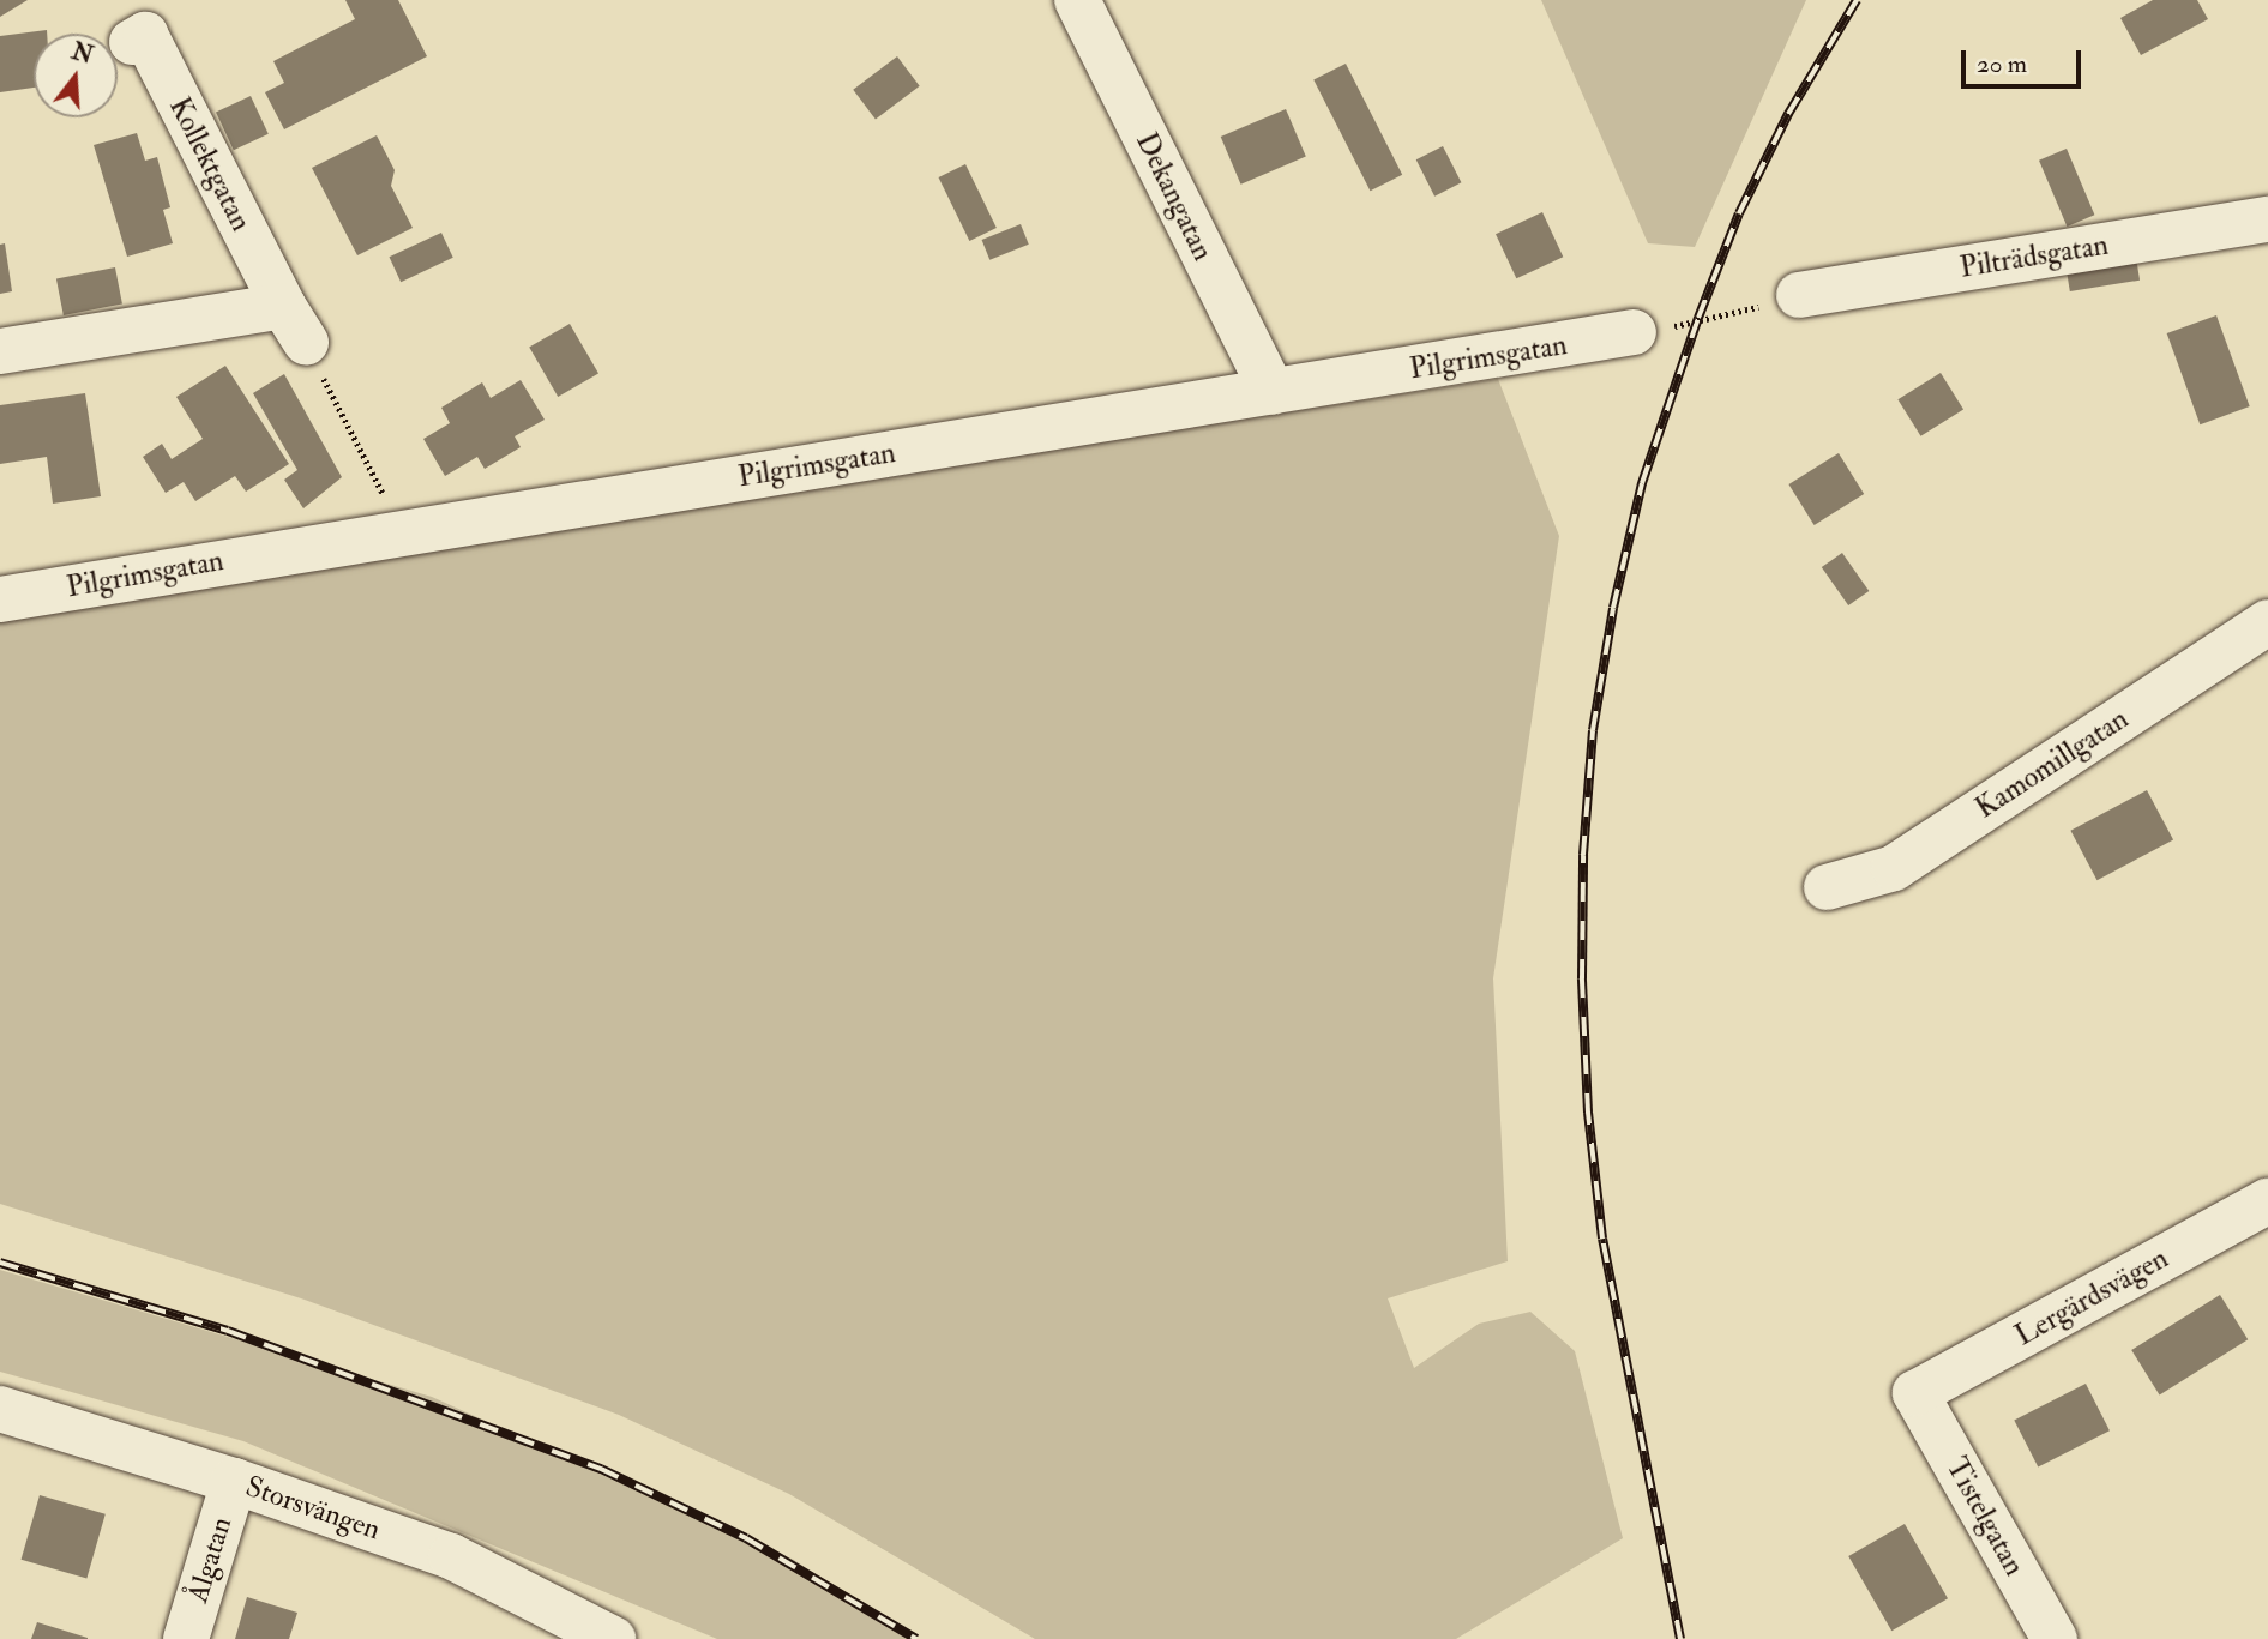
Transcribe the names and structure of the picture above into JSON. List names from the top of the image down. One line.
{"streets":{"street":["Kollektgatan","Dekangatan","Pilträdsgatan","Pilgrimsgatan","Kamomillgatan","Lergärdsvägen","Storsvängen","Tistelgatan","Ålgatan"]},"crossings":[["Dekangatan","Pilgrimsgatan"],["Lergärdsvägen","Tistelgatan"],["Storsvängen","Ålgatan"]],"scale_bar":"20 m","north":"top"}
